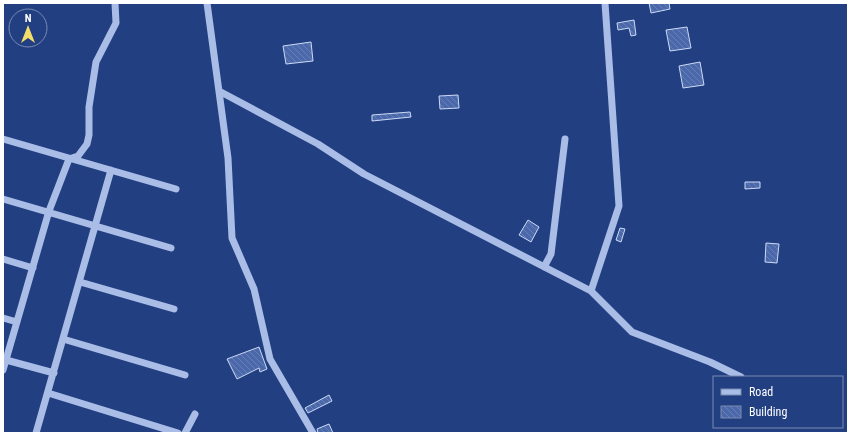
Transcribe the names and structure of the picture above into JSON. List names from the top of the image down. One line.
{"legend":["Road","Building"],"north":"top"}
